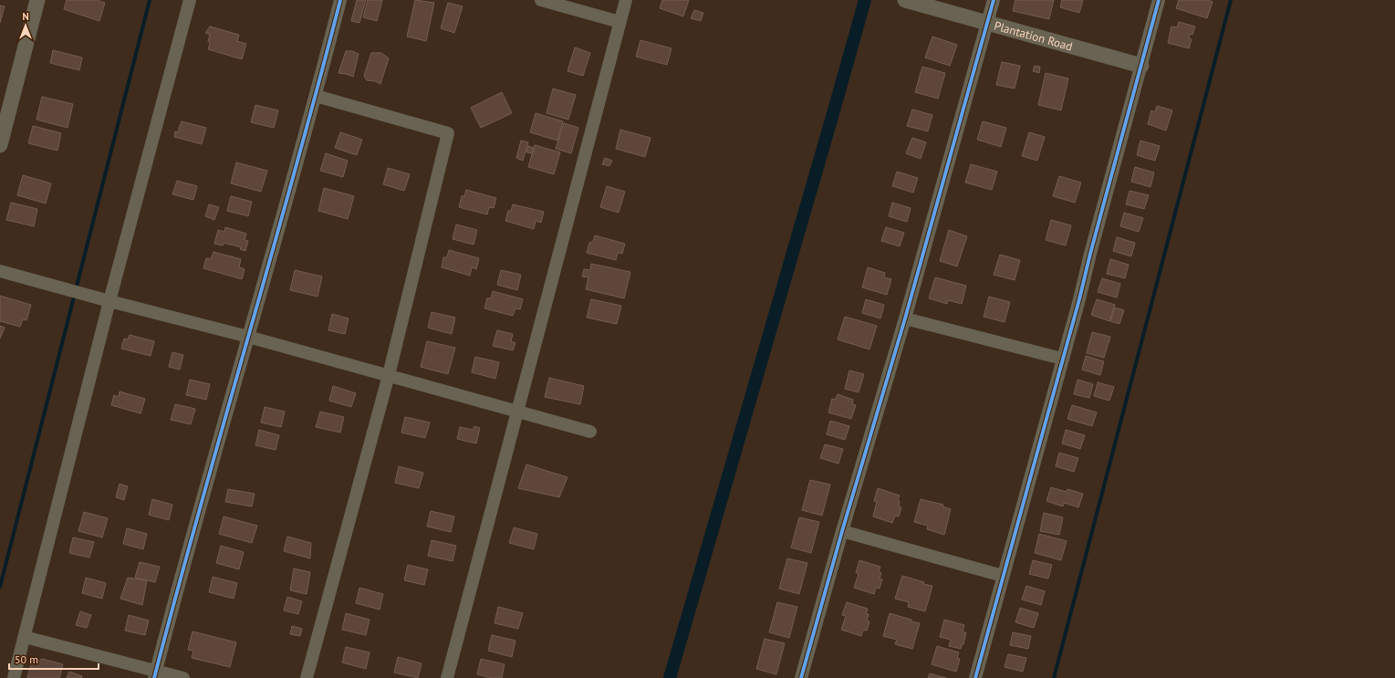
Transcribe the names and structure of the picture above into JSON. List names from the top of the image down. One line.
{"streets":{"street":["Plantation Road"]},"scale_bar":"50 m","north":"top"}
